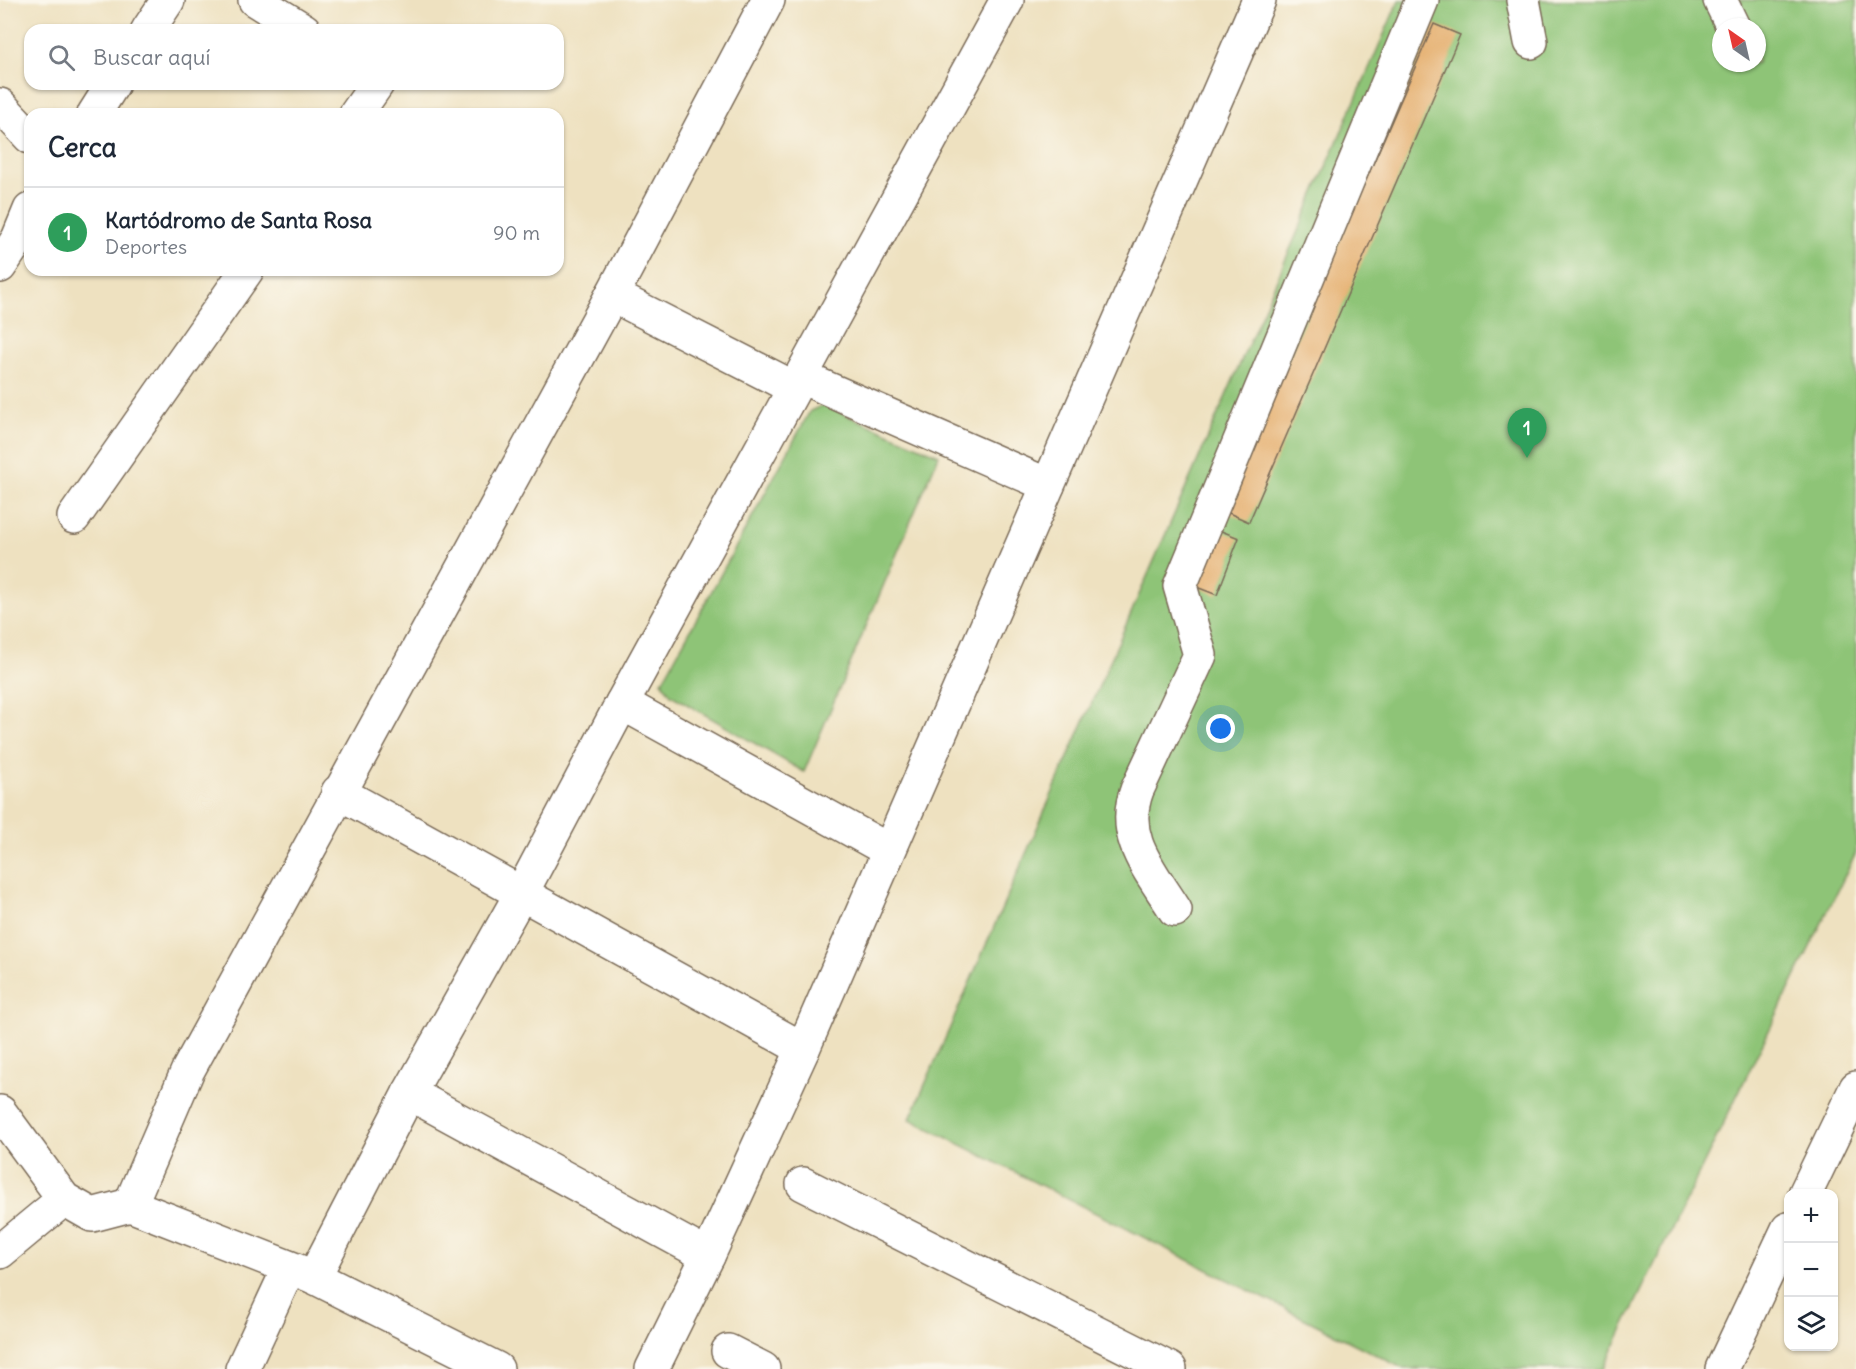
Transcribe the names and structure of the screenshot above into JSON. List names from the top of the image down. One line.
{"north":"top left","page":{"search":"Buscar aquí","heading":"Cerca","list":[{"mark":"1","name":"Kartódromo de Santa Rosa","note":"Deportes","value":"90 m"}],"pins":"1","map_buttons":["+","−"]}}
